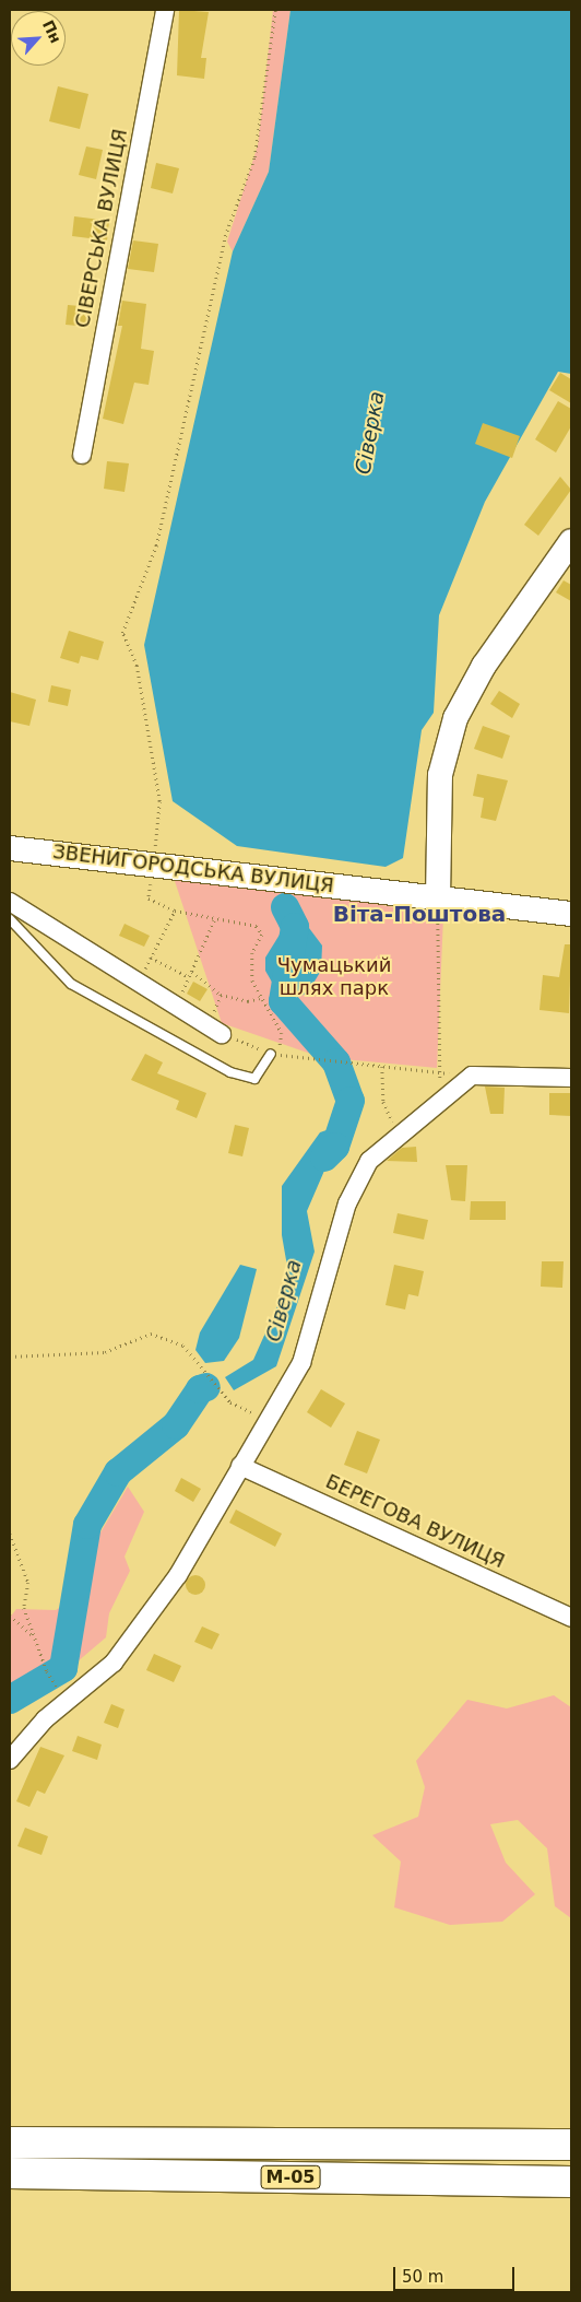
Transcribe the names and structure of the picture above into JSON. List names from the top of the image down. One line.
{"streets":{"highway":["М-05"],"street":["СІВЕРСЬКА ВУЛИЦЯ","ЗВЕНИГОРОДСЬКА ВУЛИЦЯ","БЕРЕГОВА ВУЛИЦЯ"]},"districts":["Віта-Поштова"],"water":["Сіверка"],"parks":["Чумацький шлях парк"],"scale_bar":"50 m","north":"top right"}
